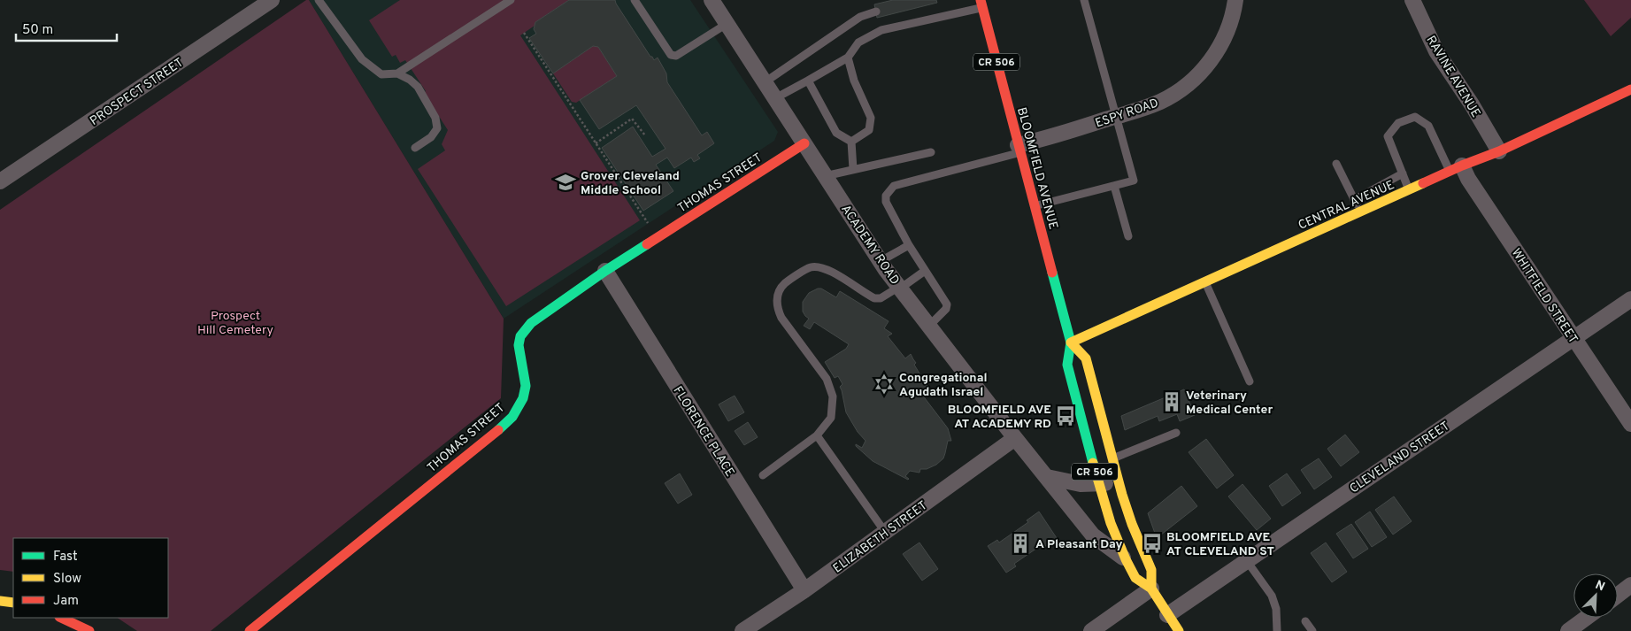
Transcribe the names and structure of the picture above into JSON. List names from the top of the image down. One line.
{"streets":{"main road":["CR 506","BLOOMFIELD AVENUE","THOMAS STREET","CENTRAL AVENUE"],"street":["RAVINE AVENUE","PROSPECT STREET","ESPY ROAD","ACADEMY ROAD","WHITFIELD STREET","FLORENCE PLACE","CLEVELAND STREET","ELIZABETH STREET"]},"crossings":[["RAVINE AVENUE","CENTRAL AVENUE"],["ESPY ROAD","BLOOMFIELD AVENUE"],["BLOOMFIELD AVENUE","CENTRAL AVENUE"],["BLOOMFIELD AVENUE","ACADEMY ROAD"],["BLOOMFIELD AVENUE","CLEVELAND STREET"],["THOMAS STREET","ACADEMY ROAD"],["THOMAS STREET","FLORENCE PLACE"],["CENTRAL AVENUE","WHITFIELD STREET"],["ACADEMY ROAD","ELIZABETH STREET"],["WHITFIELD STREET","CLEVELAND STREET"],["FLORENCE PLACE","ELIZABETH STREET"]],"parks":["Prospect Hill Cemetery"],"places":{"school or university":["Grover Cleveland Middle School"],"synagogue":["Congregational Agudath Israel"],"building":["Veterinary Medical Center","A Pleasant Day"],"bus stop":["BLOOMFIELD AVE AT ACADEMY RD","BLOOMFIELD AVE AT CLEVELAND ST"]},"legend":["Fast","Slow","Jam"],"scale_bar":"50 m","north":"top right"}
